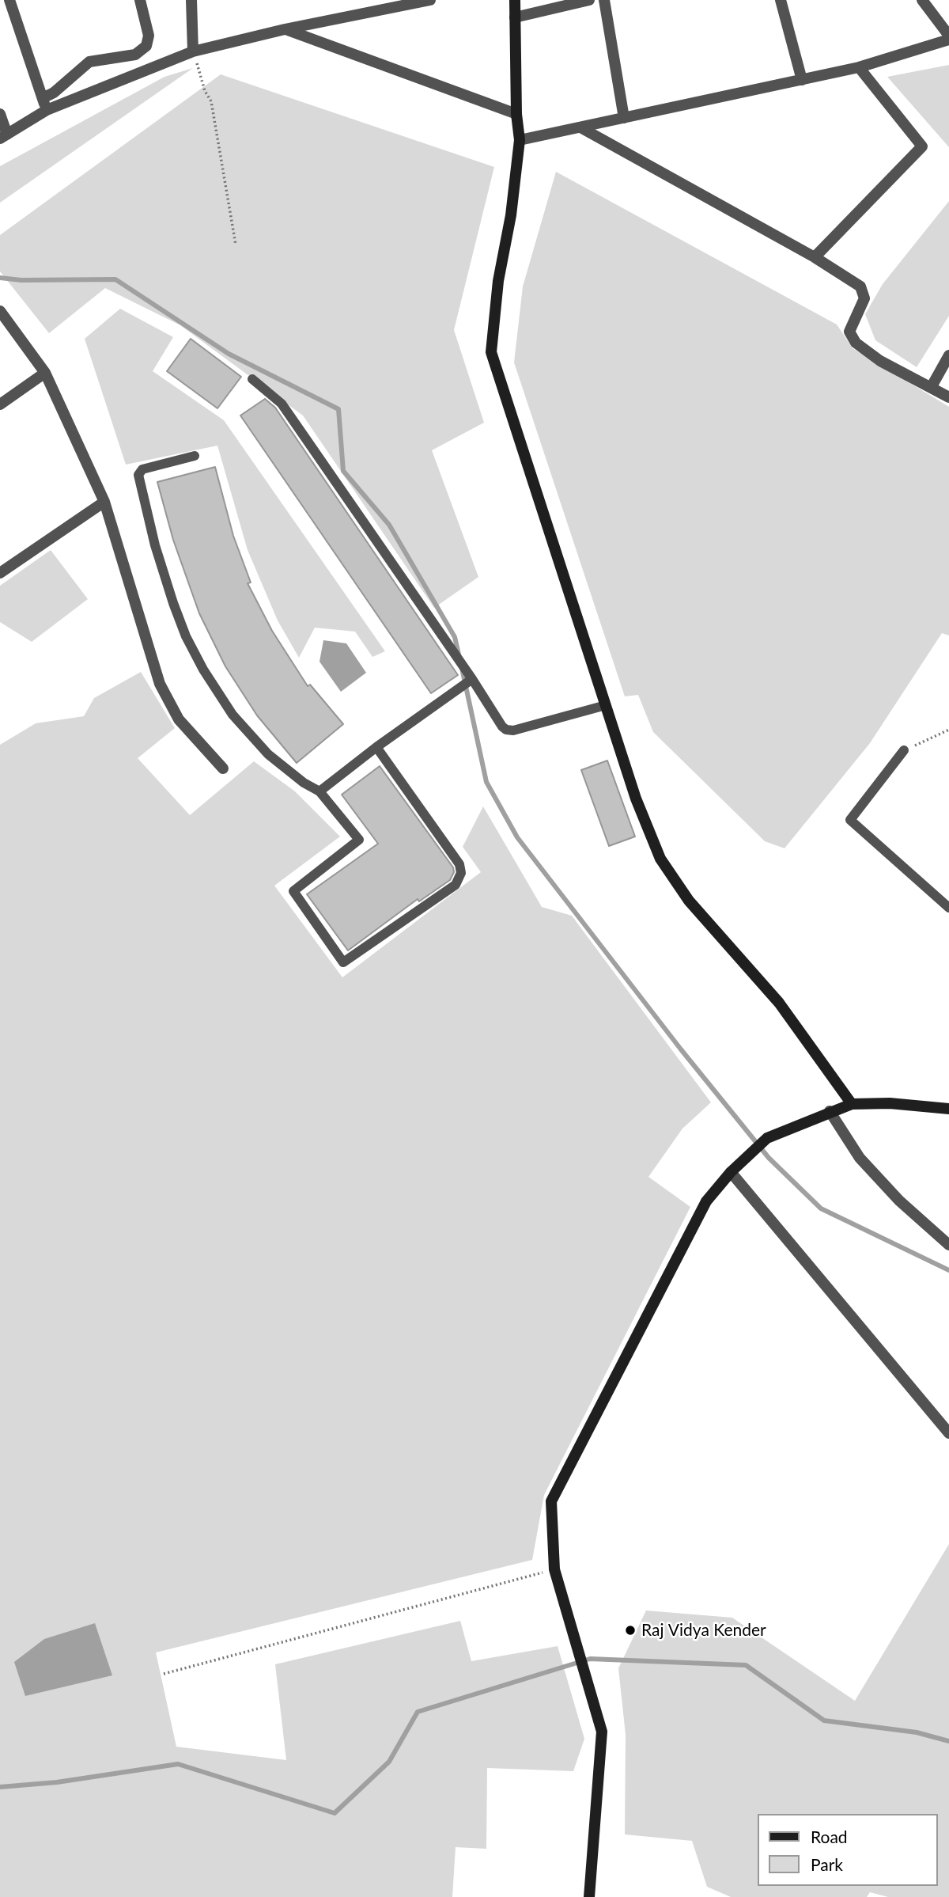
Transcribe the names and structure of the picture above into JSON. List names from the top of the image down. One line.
{"places":["Raj Vidya Kender"],"legend":["Road","Park"]}
